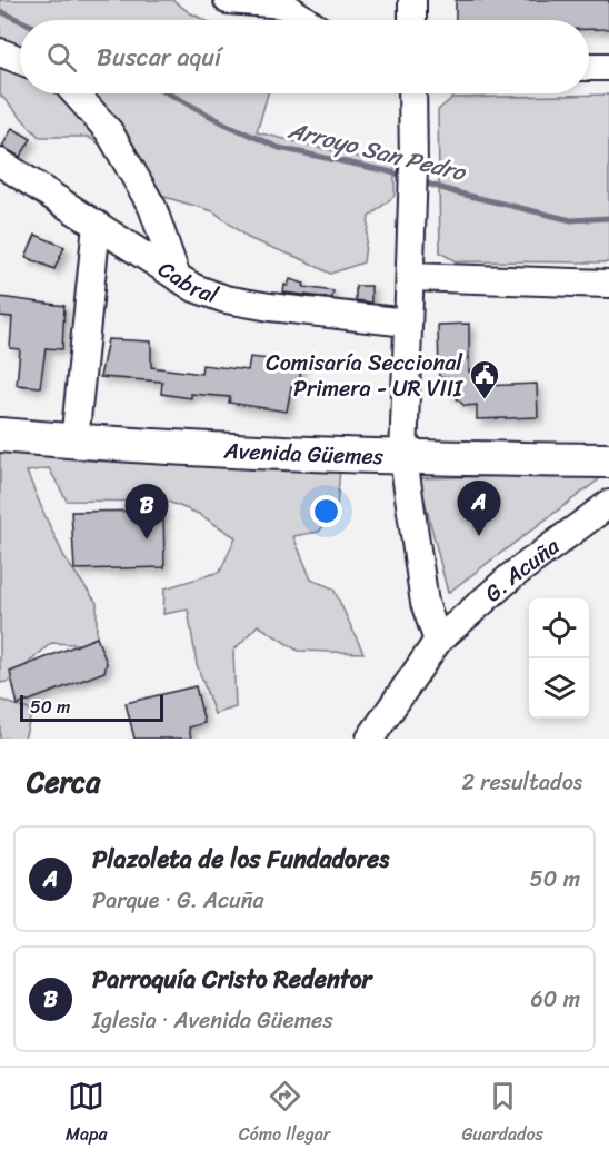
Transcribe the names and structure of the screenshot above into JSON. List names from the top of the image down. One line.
{"streets":{"main road":["Avenida Güemes"],"street":["Cabral","G. Acuña"]},"water":["Arroyo San Pedro"],"places":{"public building":["Comisaría Seccional Primera - UR VIII"]},"scale_bar":"50 m","page":{"search":"Buscar aquí","pins":["A","B"],"scale":"50 m","heading":["Cerca","2 resultados"],"list":[{"mark":"A","name":"Plazoleta de los Fundadores","note":"Parque · G. Acuña","value":"50 m"},{"mark":"B","name":"Parroquía Cristo Redentor","note":"Iglesia · Avenida Güemes","value":"60 m"}],"nav":["Mapa","Cómo llegar","Guardados"]}}
